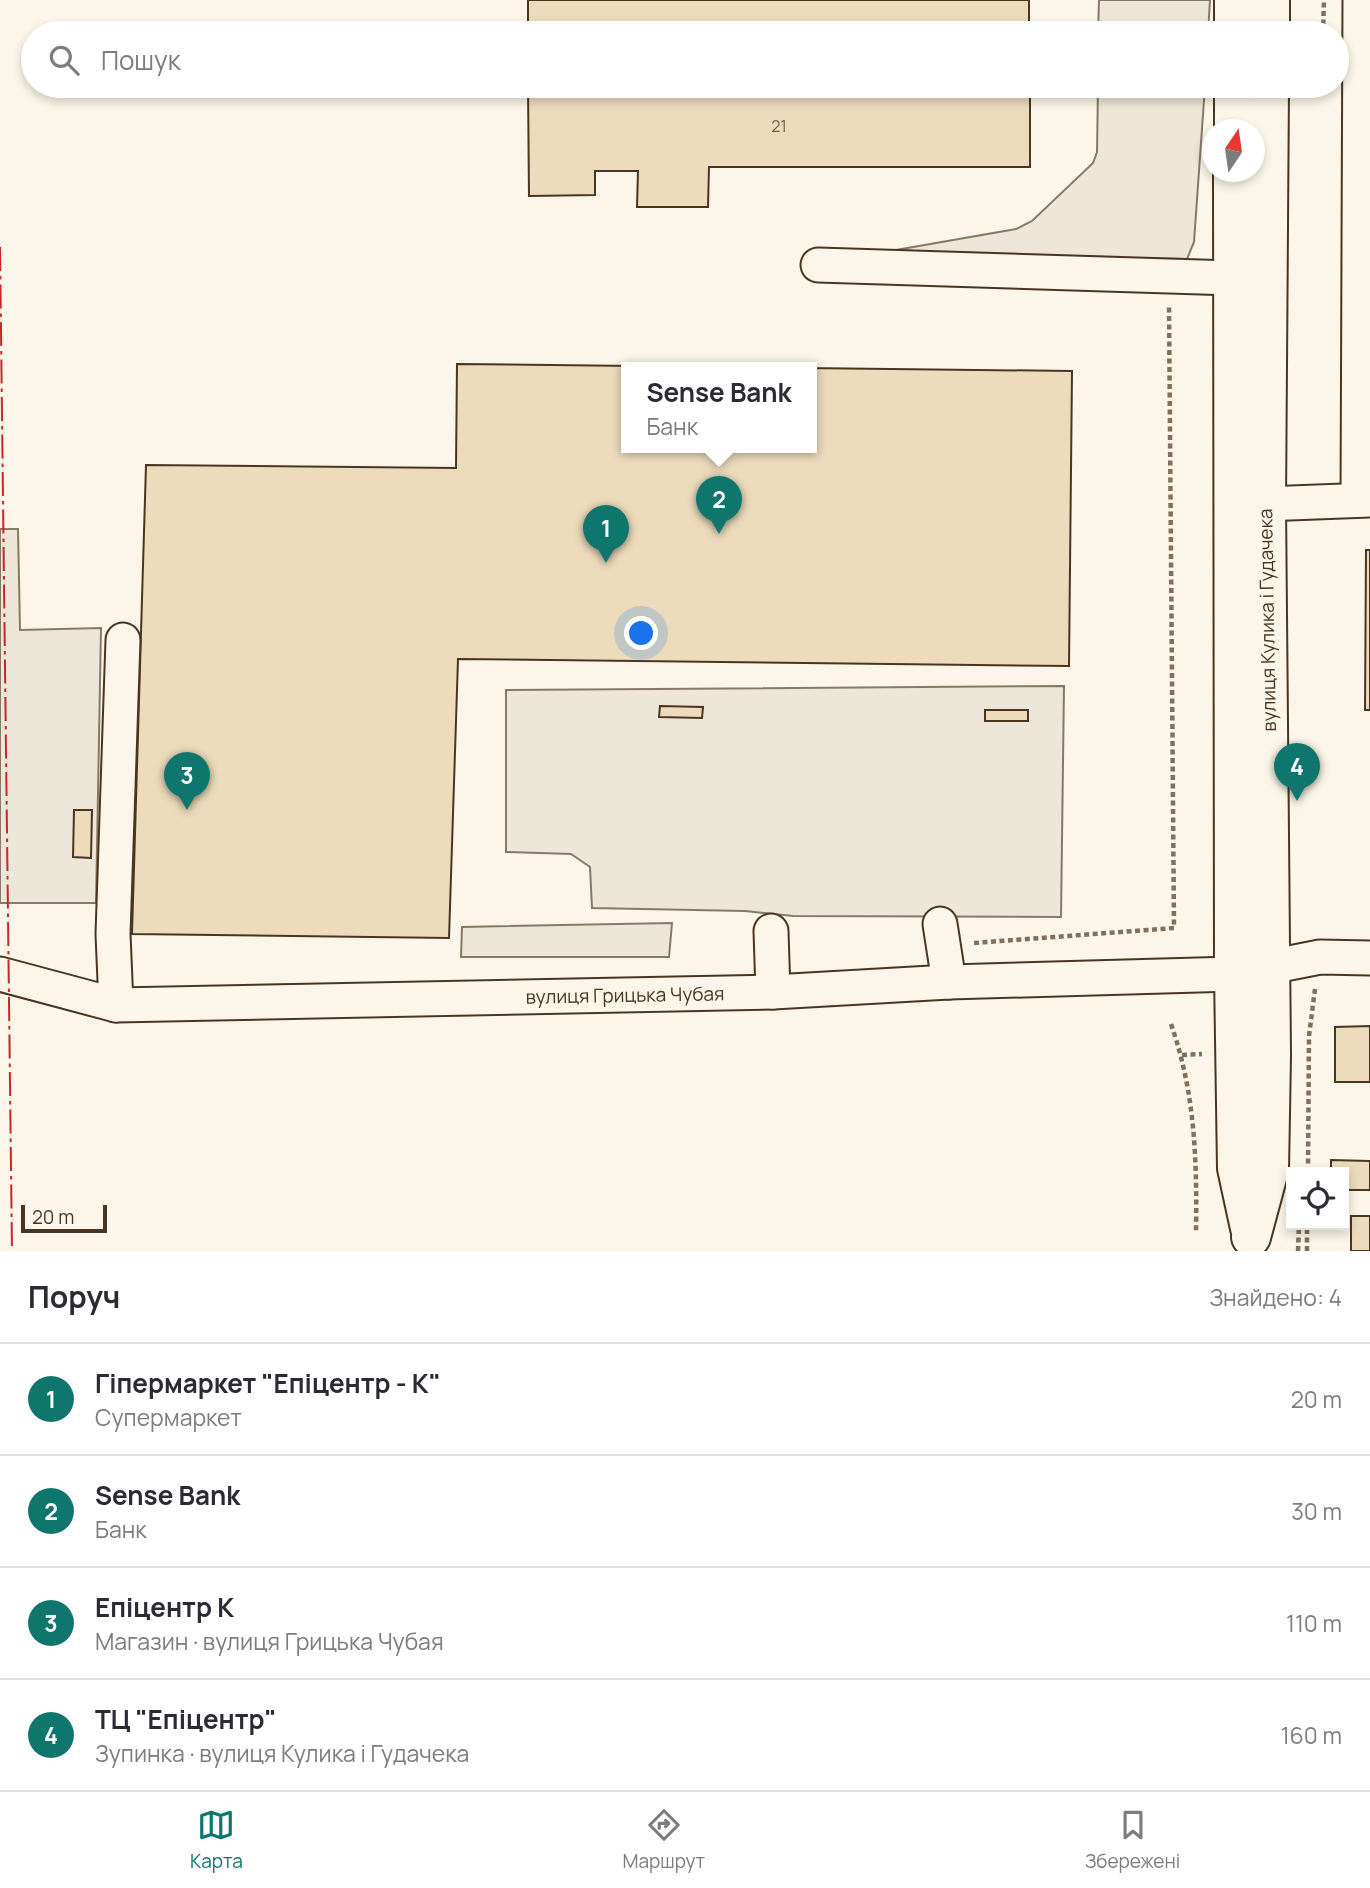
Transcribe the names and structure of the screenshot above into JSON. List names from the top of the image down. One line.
{"streets":{"main road":["вулиця Кулика і Гудачека"],"street":["вулиця Грицька Чубая"]},"crossings":[["вулиця Кулика і Гудачека","вулиця Грицька Чубая"]],"house_numbers":["21"],"scale_bar":"20 m","north":"top","page":{"search":"Пошук","popup":["Sense Bank","Банк"],"pins":["2","1","4","3"],"scale":"20 m","heading":["Поруч","Знайдено: 4"],"list":[{"mark":"1","name":"Гіпермаркет \"Епіцентр - К\"","note":"Супермаркет","value":"20 m"},{"mark":"2","name":"Sense Bank","note":"Банк","value":"30 m"},{"mark":"3","name":"Епіцентр К","note":"Магазин · вулиця Грицька Чубая","value":"110 m"},{"mark":"4","name":"ТЦ \"Епіцентр\"","note":"Зупинка · вулиця Кулика і Гудачека","value":"160 m"}],"nav":["Карта","Маршрут","Збережені"]}}
